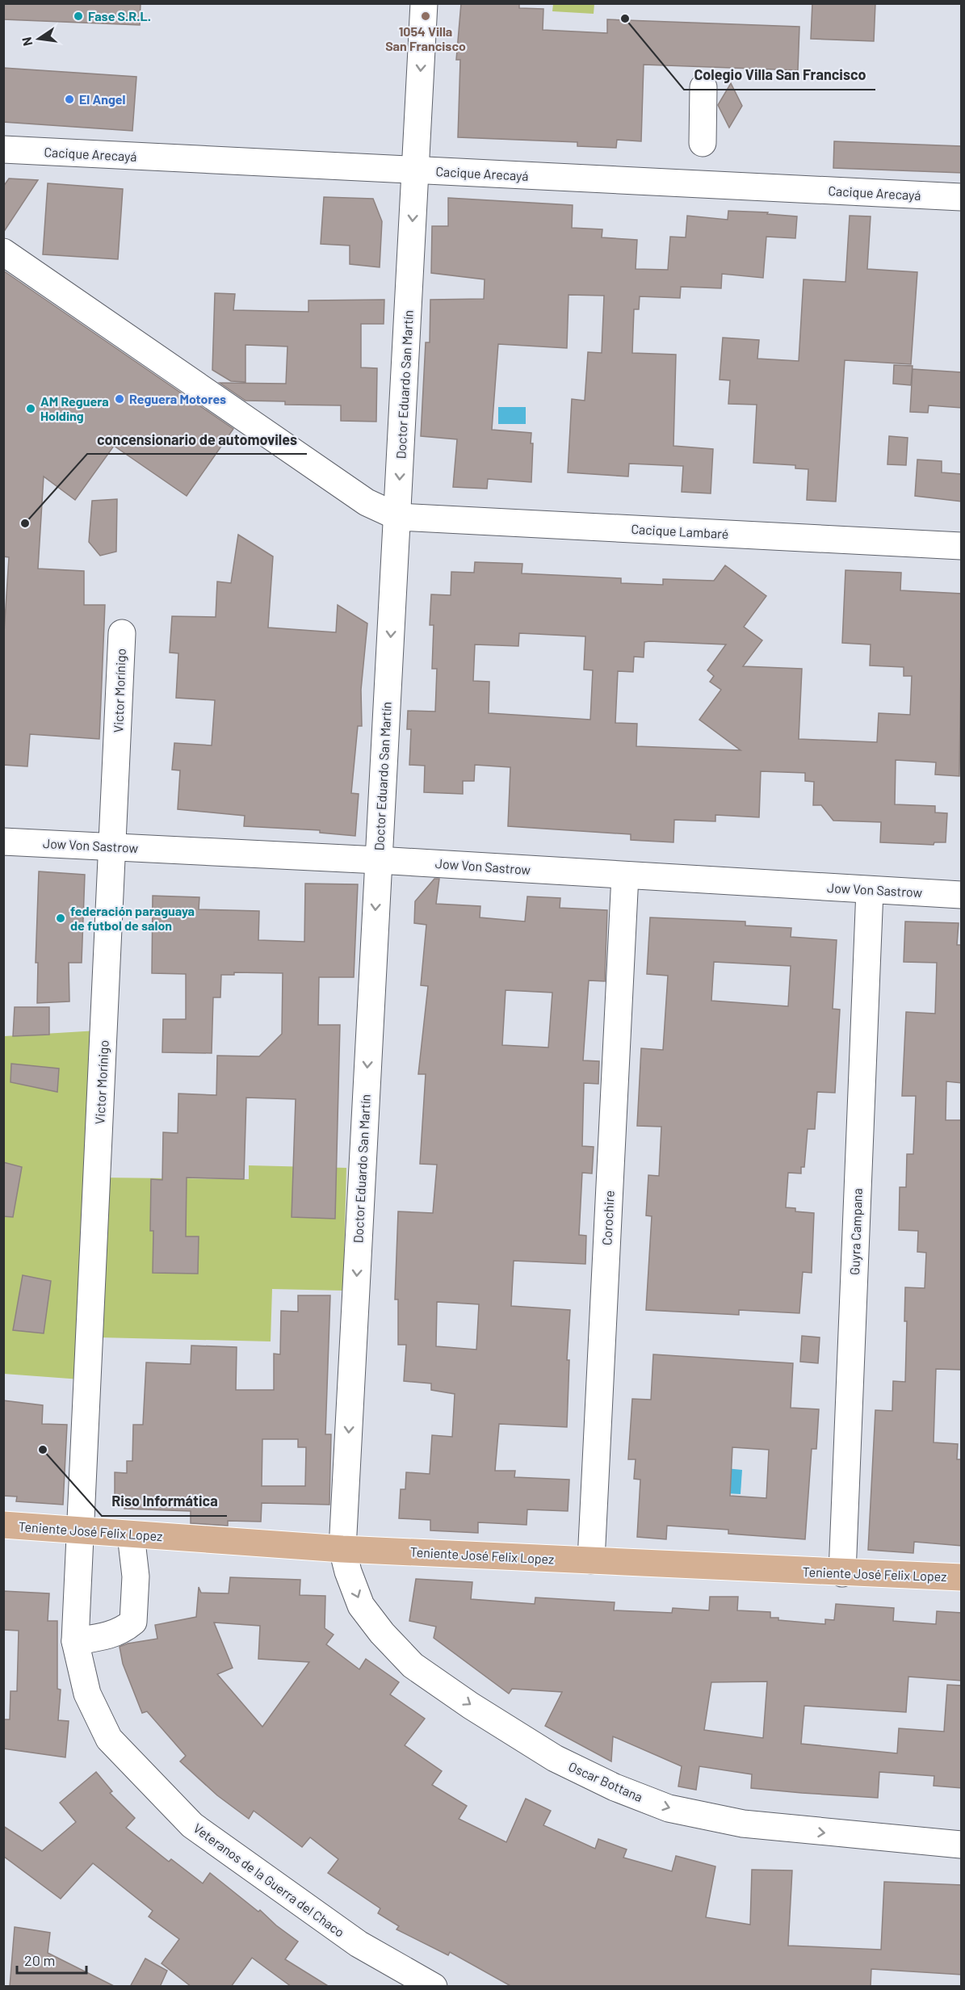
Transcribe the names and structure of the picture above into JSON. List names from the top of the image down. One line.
{"streets":{"main road":["Teniente José Felix Lopez"],"street":["Cacique Arecayá","Doctor Eduardo San Martín","Cacique Lambaré","Victor Morínigo","Jow Von Sastrow","Corochire","Guyra Campana","Oscar Bottana","Veteranos de la Guerra del Chaco"]},"crossings":[["Cacique Arecayá","Doctor Eduardo San Martín"],["Doctor Eduardo San Martín","Cacique Lambaré"],["Doctor Eduardo San Martín","Jow Von Sastrow"],["Doctor Eduardo San Martín","Teniente José Felix Lopez"],["Doctor Eduardo San Martín","Oscar Bottana"],["Victor Morínigo","Jow Von Sastrow"],["Victor Morínigo","Teniente José Felix Lopez"],["Victor Morínigo","Veteranos de la Guerra del Chaco"],["Jow Von Sastrow","Corochire"],["Jow Von Sastrow","Guyra Campana"],["Corochire","Teniente José Felix Lopez"],["Guyra Campana","Teniente José Felix Lopez"],["Teniente José Felix Lopez","Oscar Bottana"],["Teniente José Felix Lopez","Veteranos de la Guerra del Chaco"]],"one_way":["Doctor Eduardo San Martín","Oscar Bottana"],"places":["Fase S.R.L.","1054 Villa San Francisco","Colegio Villa San Francisco","El Angel","Reguera Motores","AM Reguera Holding","concensionario de automoviles","federación paraguaya de futbol de salon","Riso Informática"],"scale_bar":"20 m","north":"left"}
